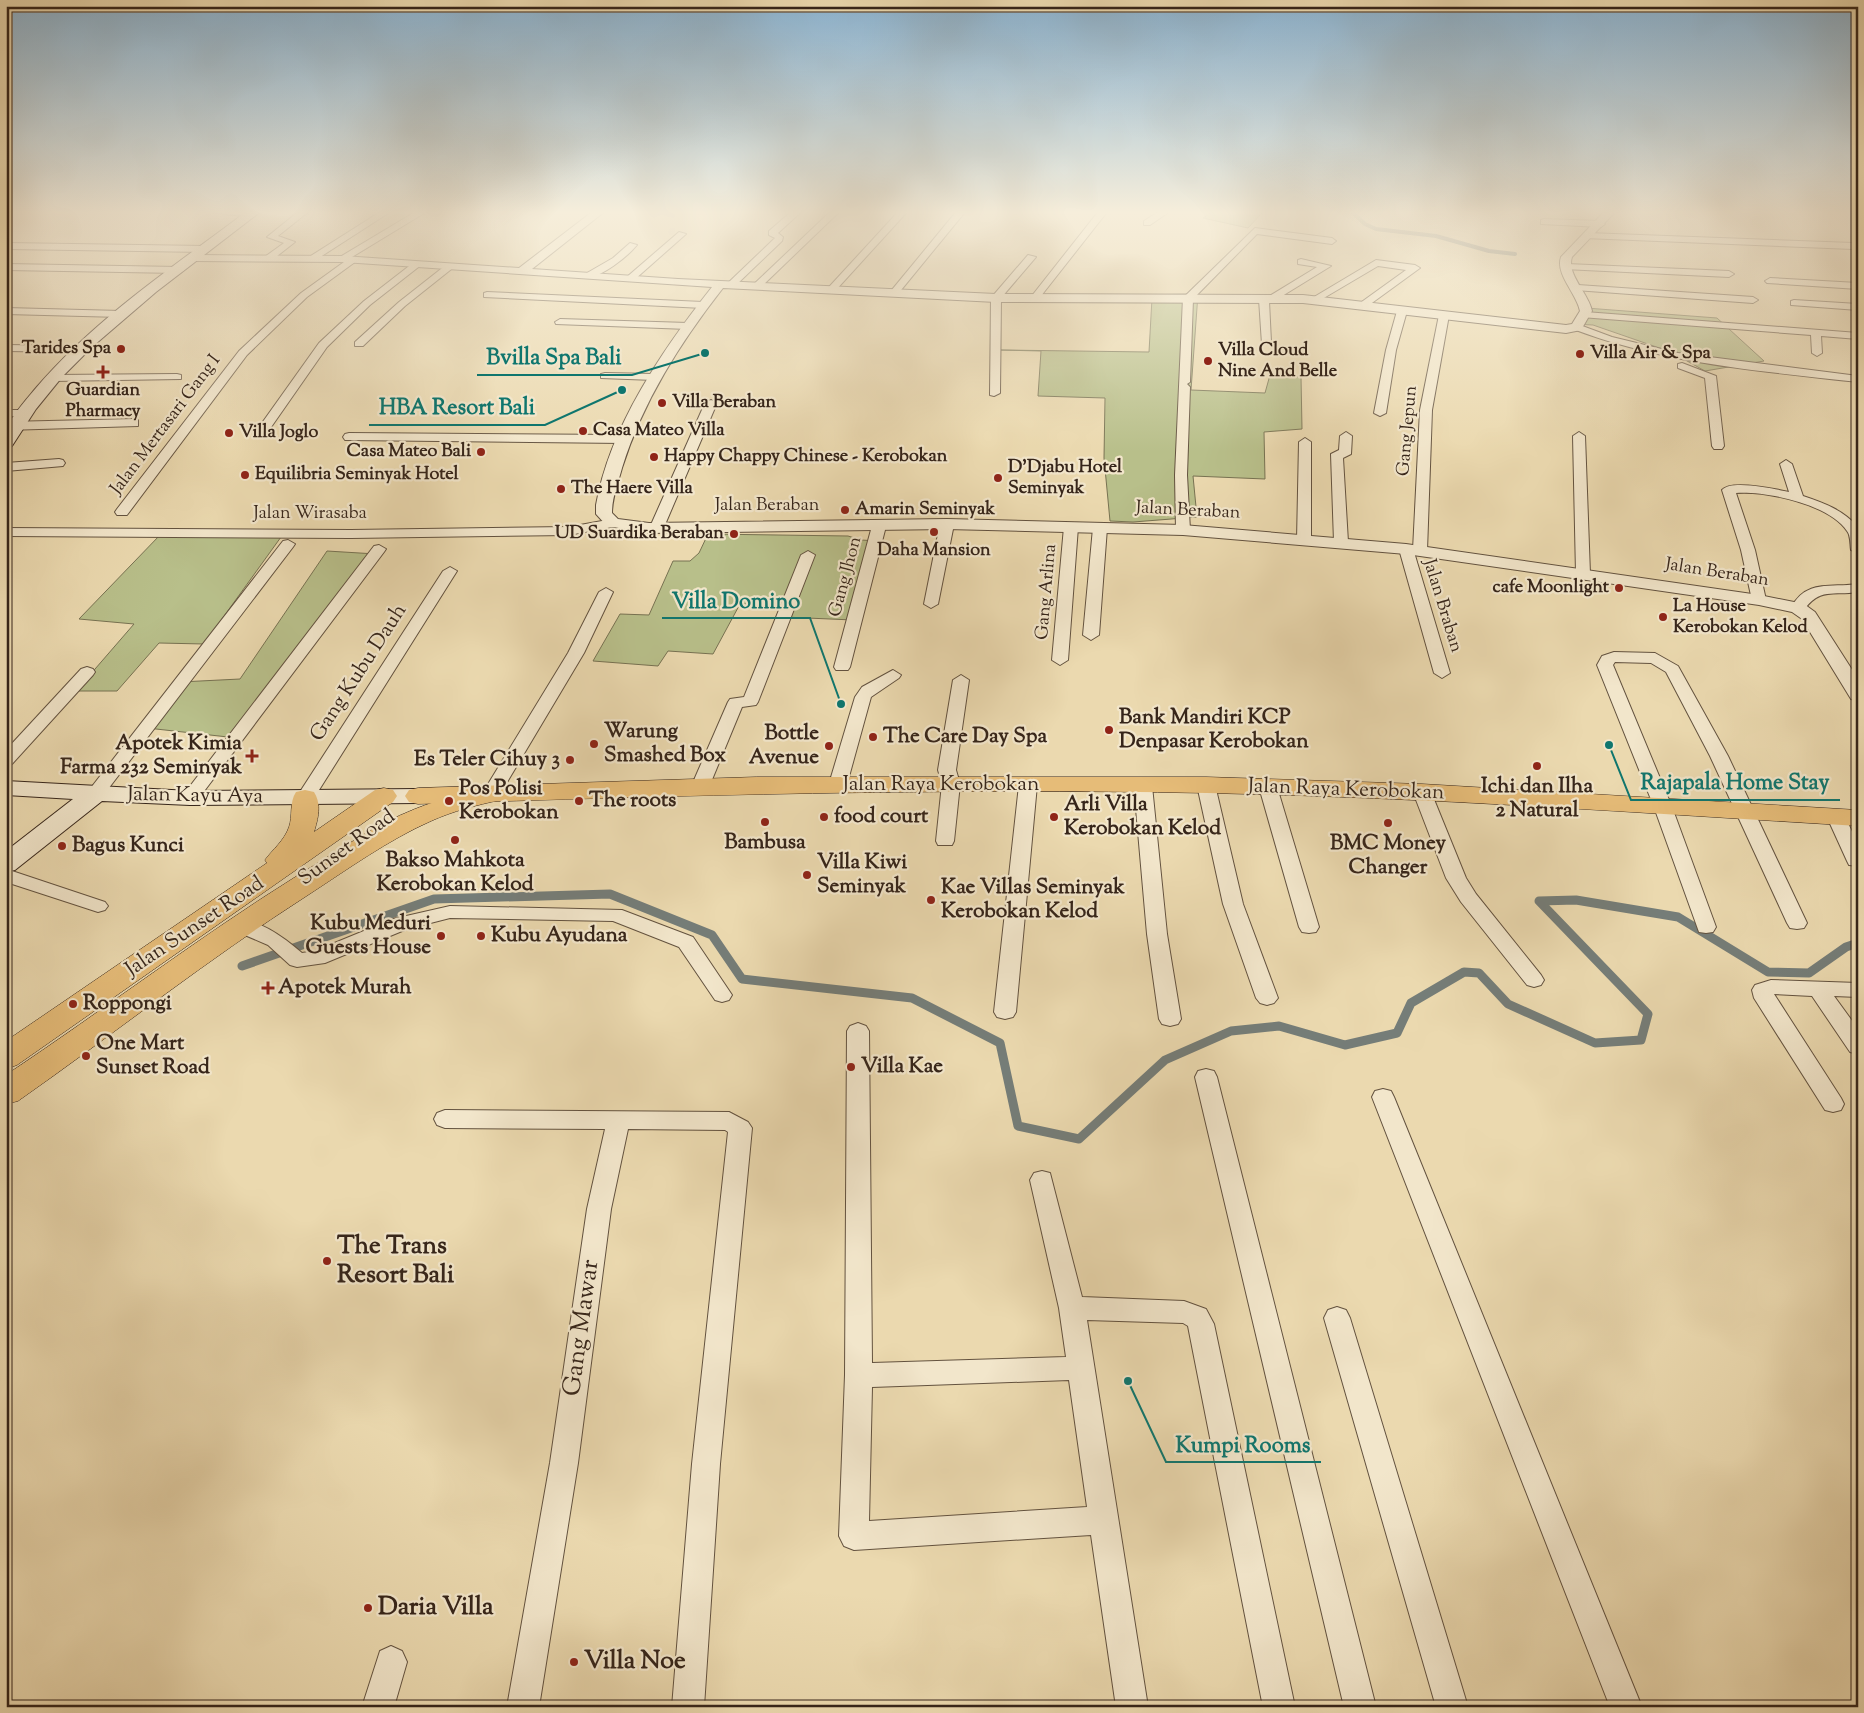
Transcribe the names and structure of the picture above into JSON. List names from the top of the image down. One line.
{"streets":{"main road":["Jalan Raya Kerobokan","Jalan Kayu Aya","Sunset Road","Jalan Sunset Road"],"street":["Jalan Mertasari Gang I","Gang Jepun","Jalan Beraban","Jalan Wirasaba","Gang Jhon","Gang Arlina","Jalan Braban","Gang Kubu Dauh","Gang Mawar"]},"crossings":[["Gang Jepun","Jalan Beraban"],["Gang Jepun","Jalan Braban"],["Jalan Beraban","Jalan Wirasaba"],["Jalan Beraban","Gang Jhon"],["Jalan Beraban","Gang Arlina"],["Jalan Beraban","Jalan Braban"],["Gang Kubu Dauh","Jalan Kayu Aya"],["Jalan Raya Kerobokan","Jalan Kayu Aya"],["Jalan Raya Kerobokan","Sunset Road"],["Jalan Raya Kerobokan","Jalan Sunset Road"],["Jalan Kayu Aya","Jalan Sunset Road"],["Sunset Road","Jalan Sunset Road"]],"places":{"other":["Tarides Spa","Bvilla Spa Bali","Villa Air & Spa","Villa Cloud Nine And Belle","HBA Resort Bali","Villa Beraban","Casa Mateo Villa","Villa Joglo","Casa Mateo Bali","Happy Chappy Chinese - Kerobokan","Equilibria Seminyak Hotel","D'Djabu Hotel Seminyak","The Haere Villa","Amarin Seminyak","Daha Mansion","UD Suardika Beraban","cafe Moonlight","La House Kerobokan Kelod","Villa Domino","Bank Mandiri KCP Denpasar Kerobokan","The Care Day Spa","Warung Smashed Box","Rajapala Home Stay","Bottle Avenue","Es Teler Cihuy 3","Ichi dan Ilha 2 Natural","Pos Polisi Kerobokan","The roots","food court","Arli Villa Kerobokan Kelod","Bambusa","BMC Money Changer","Bakso Mahkota Kerobokan Kelod","Bagus Kunci","Villa Kiwi Seminyak","Kae Villas Seminyak Kerobokan Kelod","Kubu Meduri Guests House","Kubu Ayudana","Roppongi","One Mart Sunset Road","Villa Kae","The Trans Resort Bali","Kumpi Rooms","Daria Villa","Villa Noe"],"health":["Guardian Pharmacy","Apotek Kimia Farma 232 Seminyak","Apotek Murah"]}}
